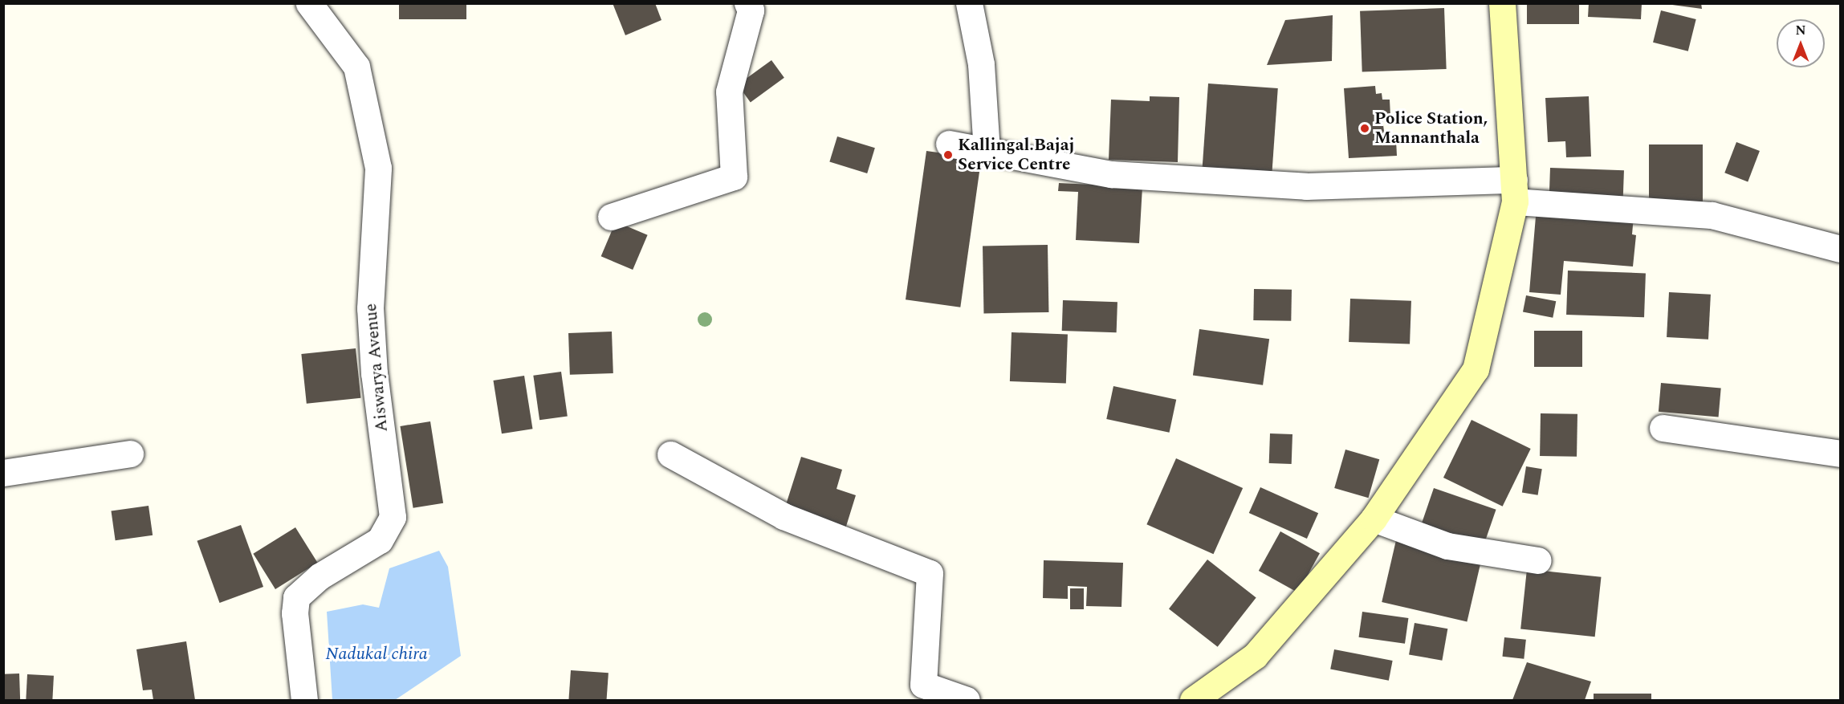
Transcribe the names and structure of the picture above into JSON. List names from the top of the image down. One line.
{"streets":{"street":["Aiswarya Avenue"]},"water":["Nadukal chira"],"places":["Police Station, Mannanthala","Kallingal.Bajaj Service Centre"],"north":"top"}
